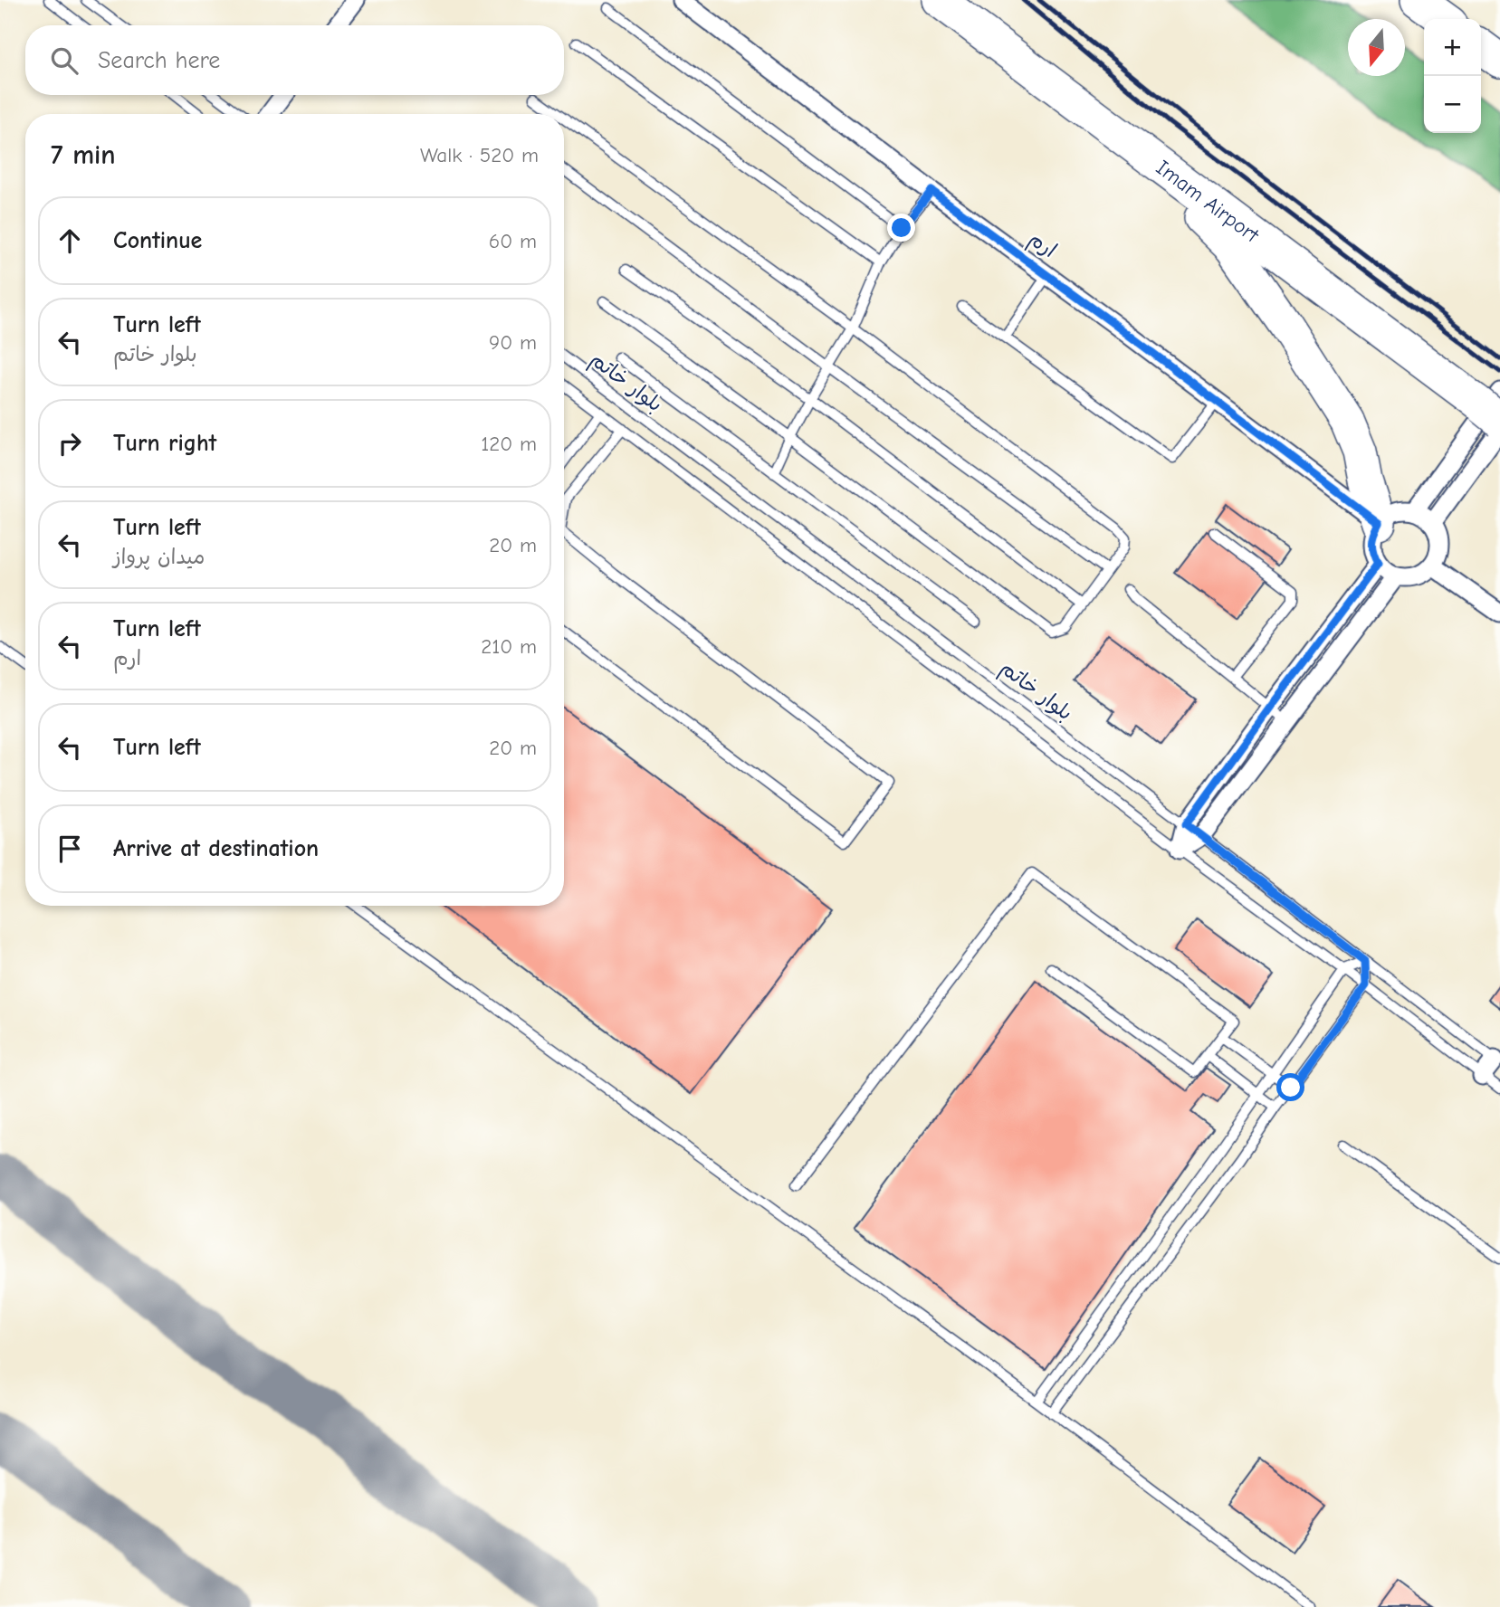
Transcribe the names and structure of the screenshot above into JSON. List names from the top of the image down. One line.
{"streets":{"highway":["Imam Airport"],"street":["ارم"],"lane":["بلوار خاتم"]},"north":"bottom","page":{"map_buttons":["+","−"],"search":"Search here","heading":["7 min","Walk · 520 m"],"list":[["Continue","60 m"],["Turn left","بلوار خاتم","90 m"],["Turn right","120 m"],["Turn left","میدان پرواز","20 m"],["Turn left","ارم","210 m"],["Turn left","20 m"],"Arrive at destination"]}}
